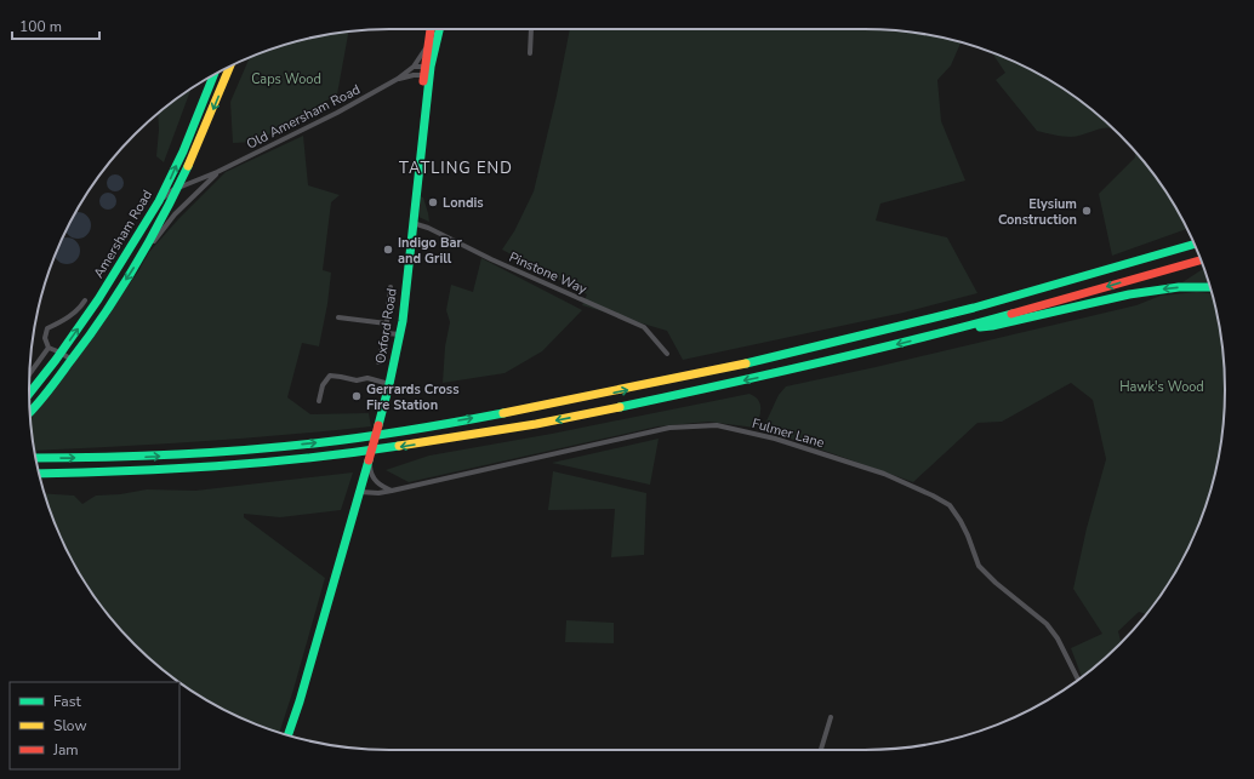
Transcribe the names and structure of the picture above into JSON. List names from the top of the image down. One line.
{"streets":{"main road":["Amersham Road","Oxford Road"],"street":["Old Amersham Road","Pinstone Way","Fulmer Lane"]},"crossings":[["Old Amersham Road","Amersham Road"],["Old Amersham Road","Oxford Road"],["Pinstone Way","Oxford Road"],["Oxford Road","Fulmer Lane"]],"districts":["TATLING END"],"parks":["Caps Wood","Hawk's Wood"],"places":["Londis","Elysium Construction","Indigo Bar and Grill","Gerrards Cross Fire Station"],"legend":["Fast","Slow","Jam"],"scale_bar":"100 m"}
